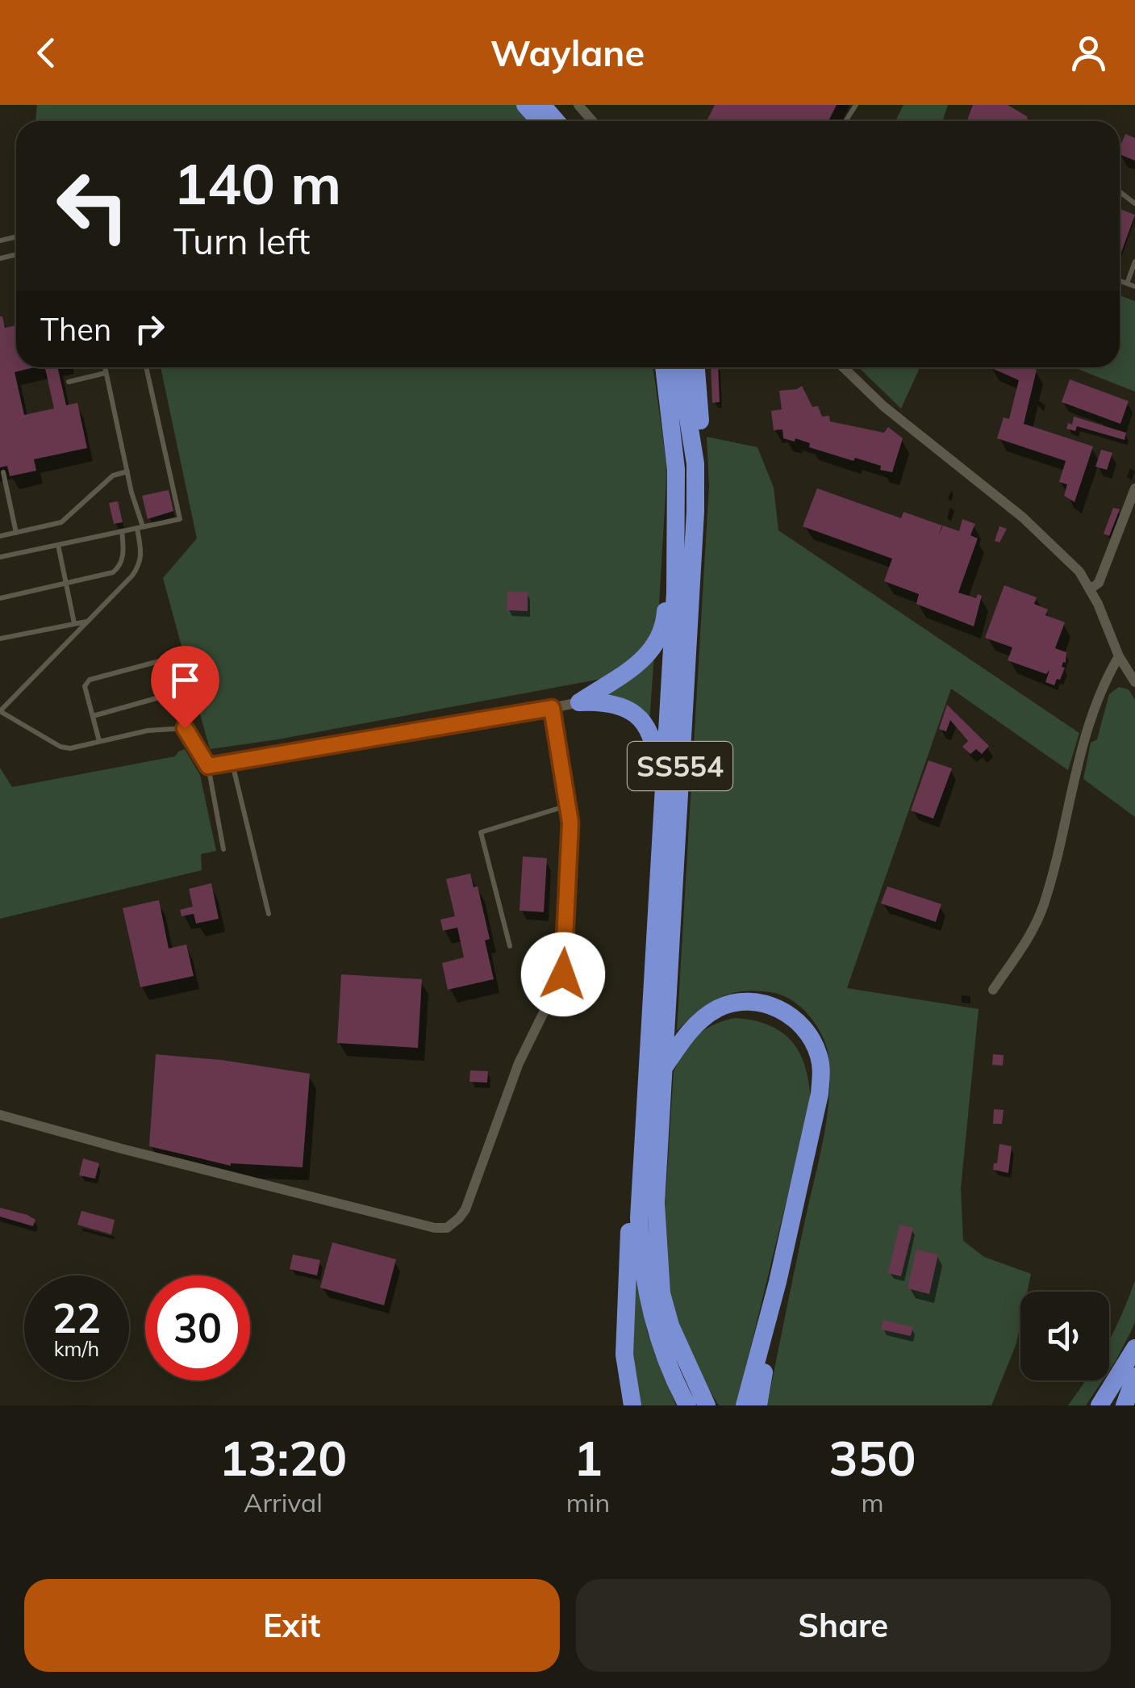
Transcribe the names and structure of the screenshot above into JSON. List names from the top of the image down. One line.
{"streets":{"highway":["SS554"]},"page":{"header":"Waylane","turn":["140 m","Turn left"],"then":"Then","speed":"22 km/h","limit":"30","eta":["13:20","Arrival","1","min","350","m"],"buttons":["Exit","Share"]}}
